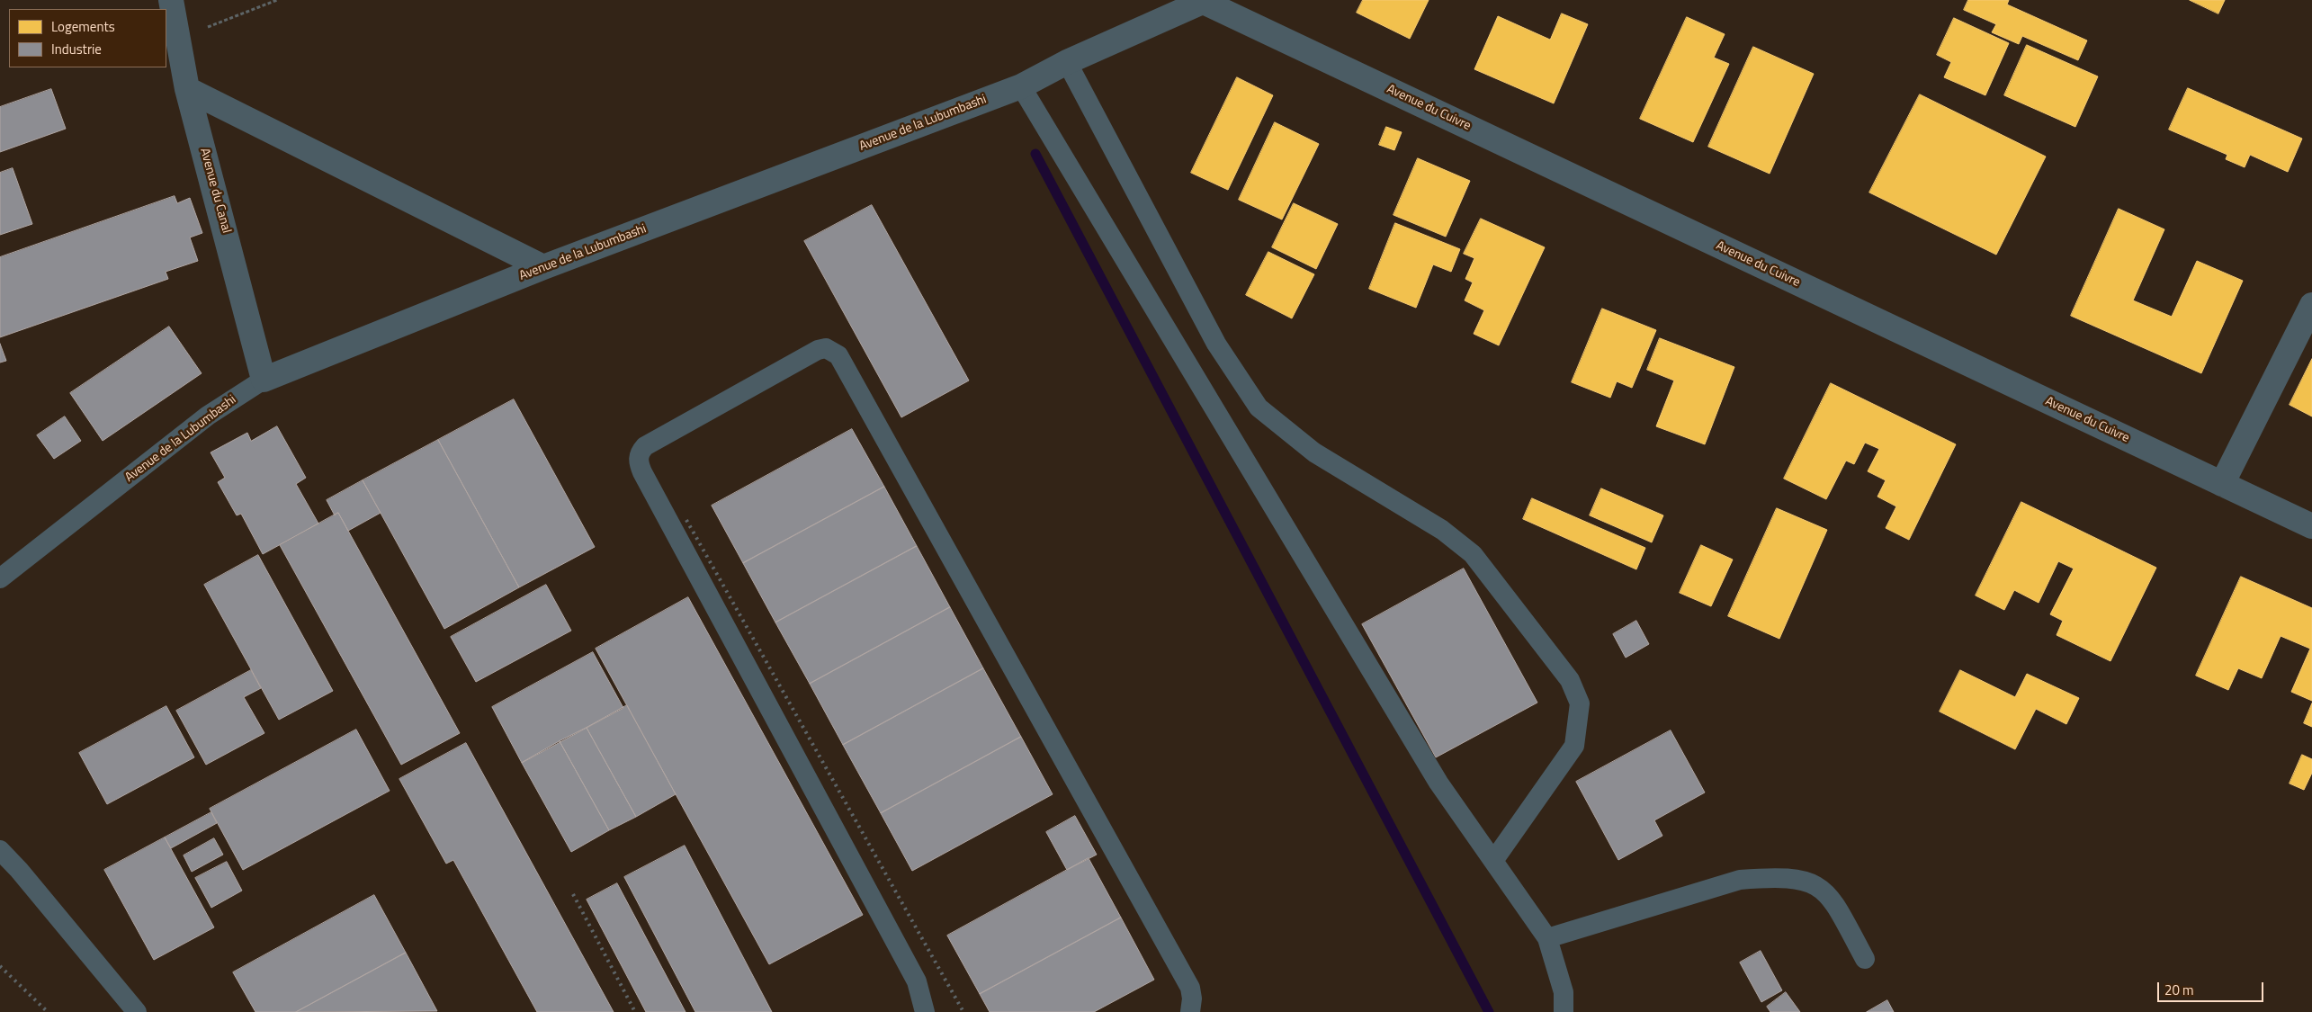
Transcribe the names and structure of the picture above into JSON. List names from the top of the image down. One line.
{"streets":{"street":["Avenue du Cuivre","Avenue de la Lubumbashi","Avenue du Canal"]},"crossings":[["Avenue du Cuivre","Avenue de la Lubumbashi"],["Avenue de la Lubumbashi","Avenue du Canal"]],"legend":["Logements","Industrie"],"scale_bar":"20 m"}
